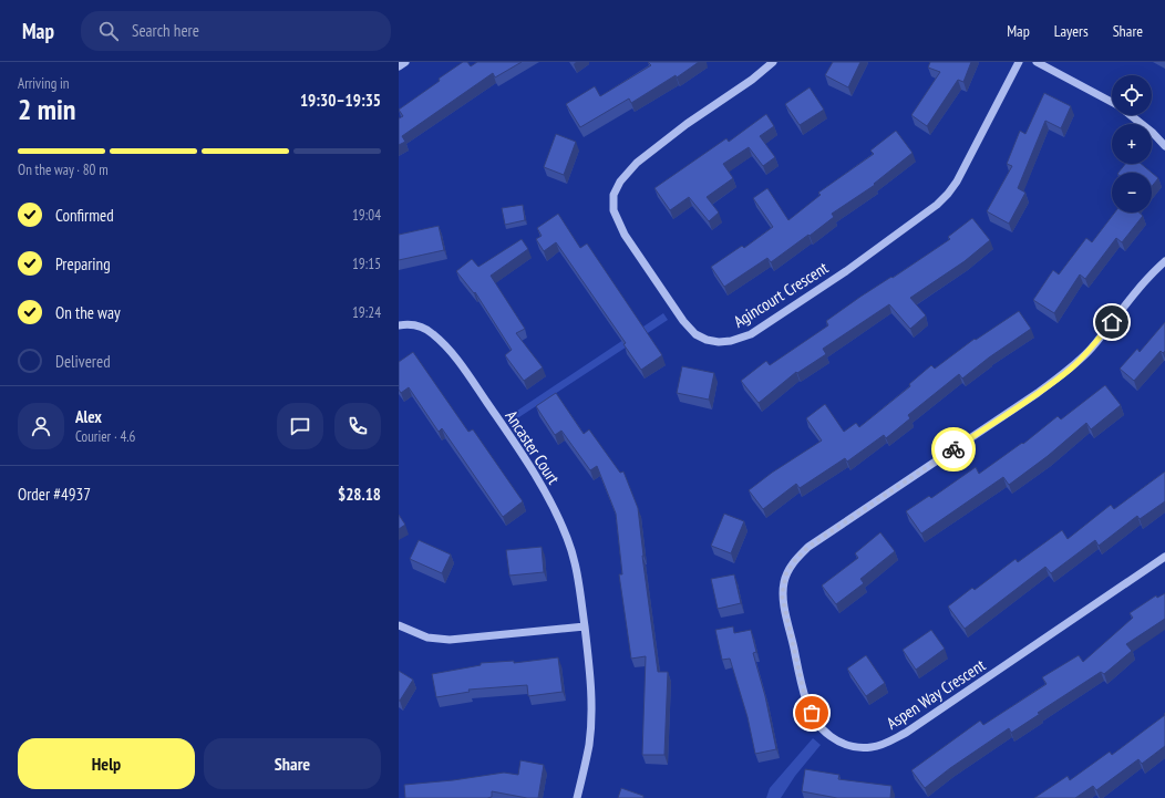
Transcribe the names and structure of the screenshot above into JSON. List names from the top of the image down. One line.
{"streets":{"street":["Agincourt Crescent","Ancaster Court","Aspen Way Crescent"]},"page":{"header":"Map","search":"Search here","nav":["Map","Layers","Share"],"heading":["2 min","Arriving in","19:30–19:35"],"panel":["Alex","Courier · 4.6","Order #4937","$28.18"],"map_buttons":["+","−"],"bar":"On the way · 80 m","list":[["Confirmed","19:04"],["Preparing","19:15"],["On the way","19:24"],"Delivered"],"buttons":["Help","Share"]}}
